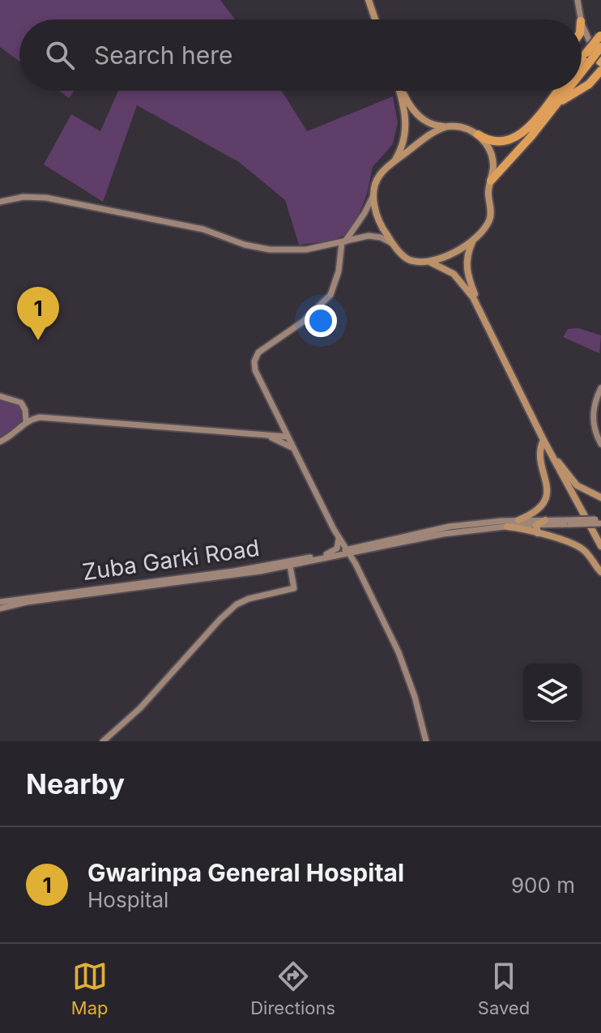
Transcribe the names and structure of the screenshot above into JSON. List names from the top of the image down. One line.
{"streets":{"street":["Zuba Garki Road"]},"page":{"search":"Search here","pins":"1","heading":"Nearby","list":[{"mark":"1","name":"Gwarinpa General Hospital","note":"Hospital","value":"900 m"}],"nav":["Map","Directions","Saved"]}}
